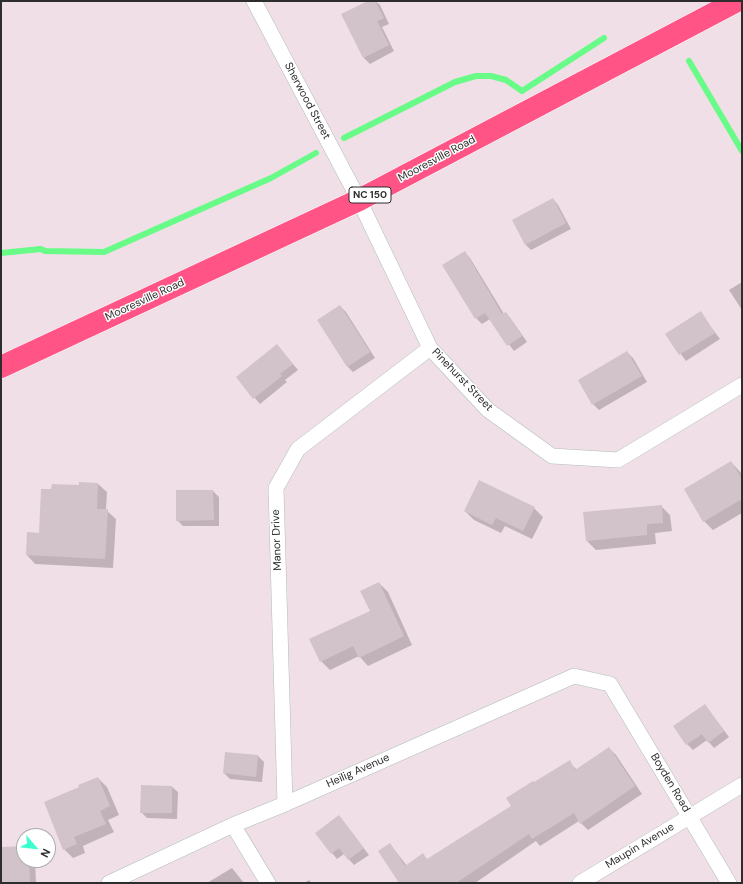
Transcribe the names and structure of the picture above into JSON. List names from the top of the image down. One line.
{"streets":{"main road":["Mooresville Road","NC 150"],"street":["Sherwood Street","Pinehurst Street","Manor Drive","Heilig Avenue","Boyden Road","Maupin Avenue"]},"crossings":[["Sherwood Street","Mooresville Road"],["Sherwood Street","Pinehurst Street"],["Mooresville Road","Pinehurst Street"],["Pinehurst Street","Manor Drive"],["Manor Drive","Heilig Avenue"],["Heilig Avenue","Boyden Road"],["Boyden Road","Maupin Avenue"]],"north":"bottom right"}
